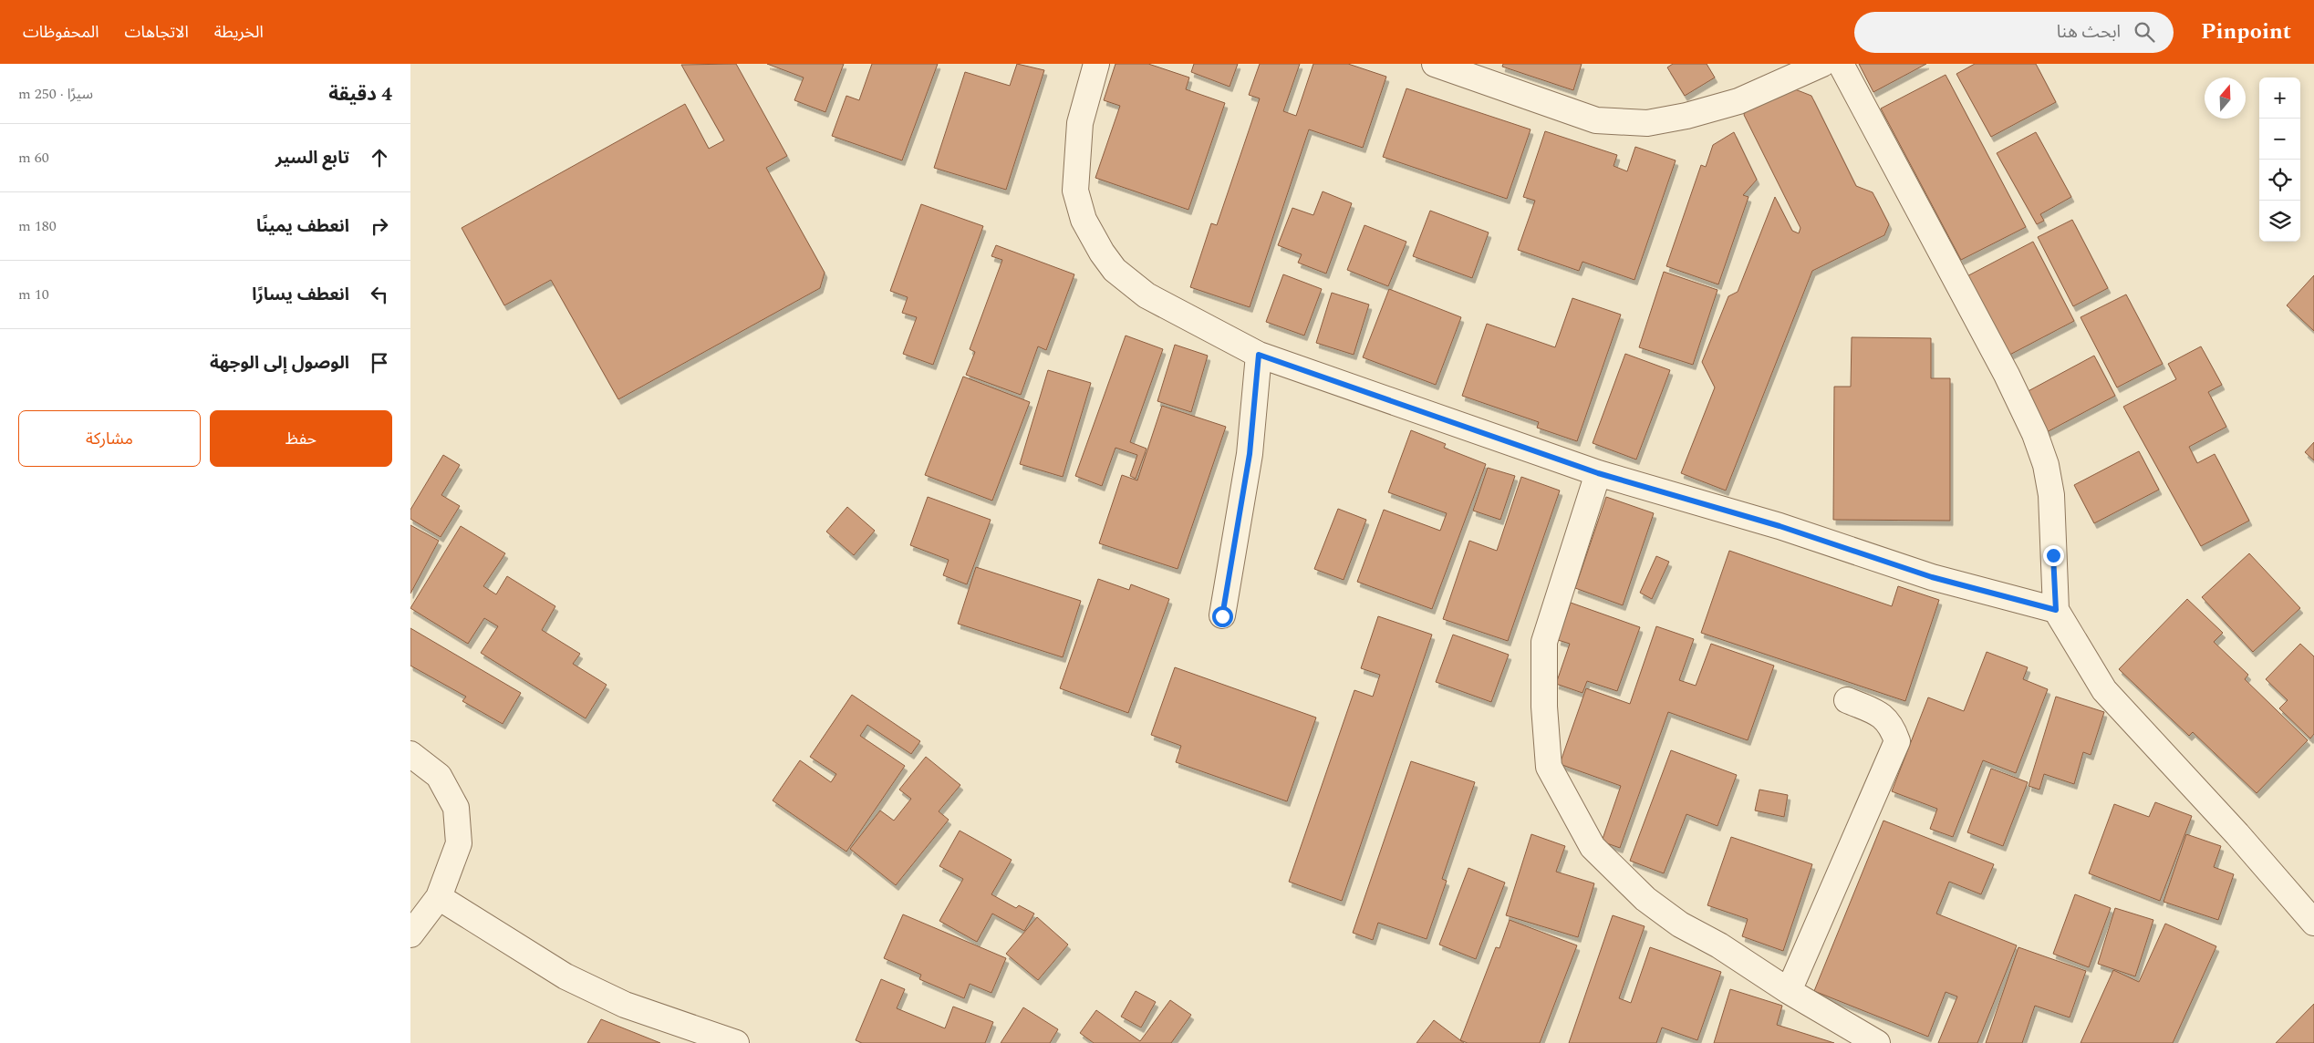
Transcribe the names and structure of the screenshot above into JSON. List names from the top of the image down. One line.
{"north":"top","page":{"header":"Pinpoint","search":"ابحث هنا","nav":["الخريطة","الاتجاهات","المحفوظات"],"heading":["4 دقيقة","سيرًا · 250 m"],"map_buttons":["+","−"],"list":[["تابع السير","60 m"],["انعطف يمينًا","180 m"],["انعطف يسارًا","10 m"],"الوصول إلى الوجهة"],"buttons":["حفظ","مشاركة"]}}
